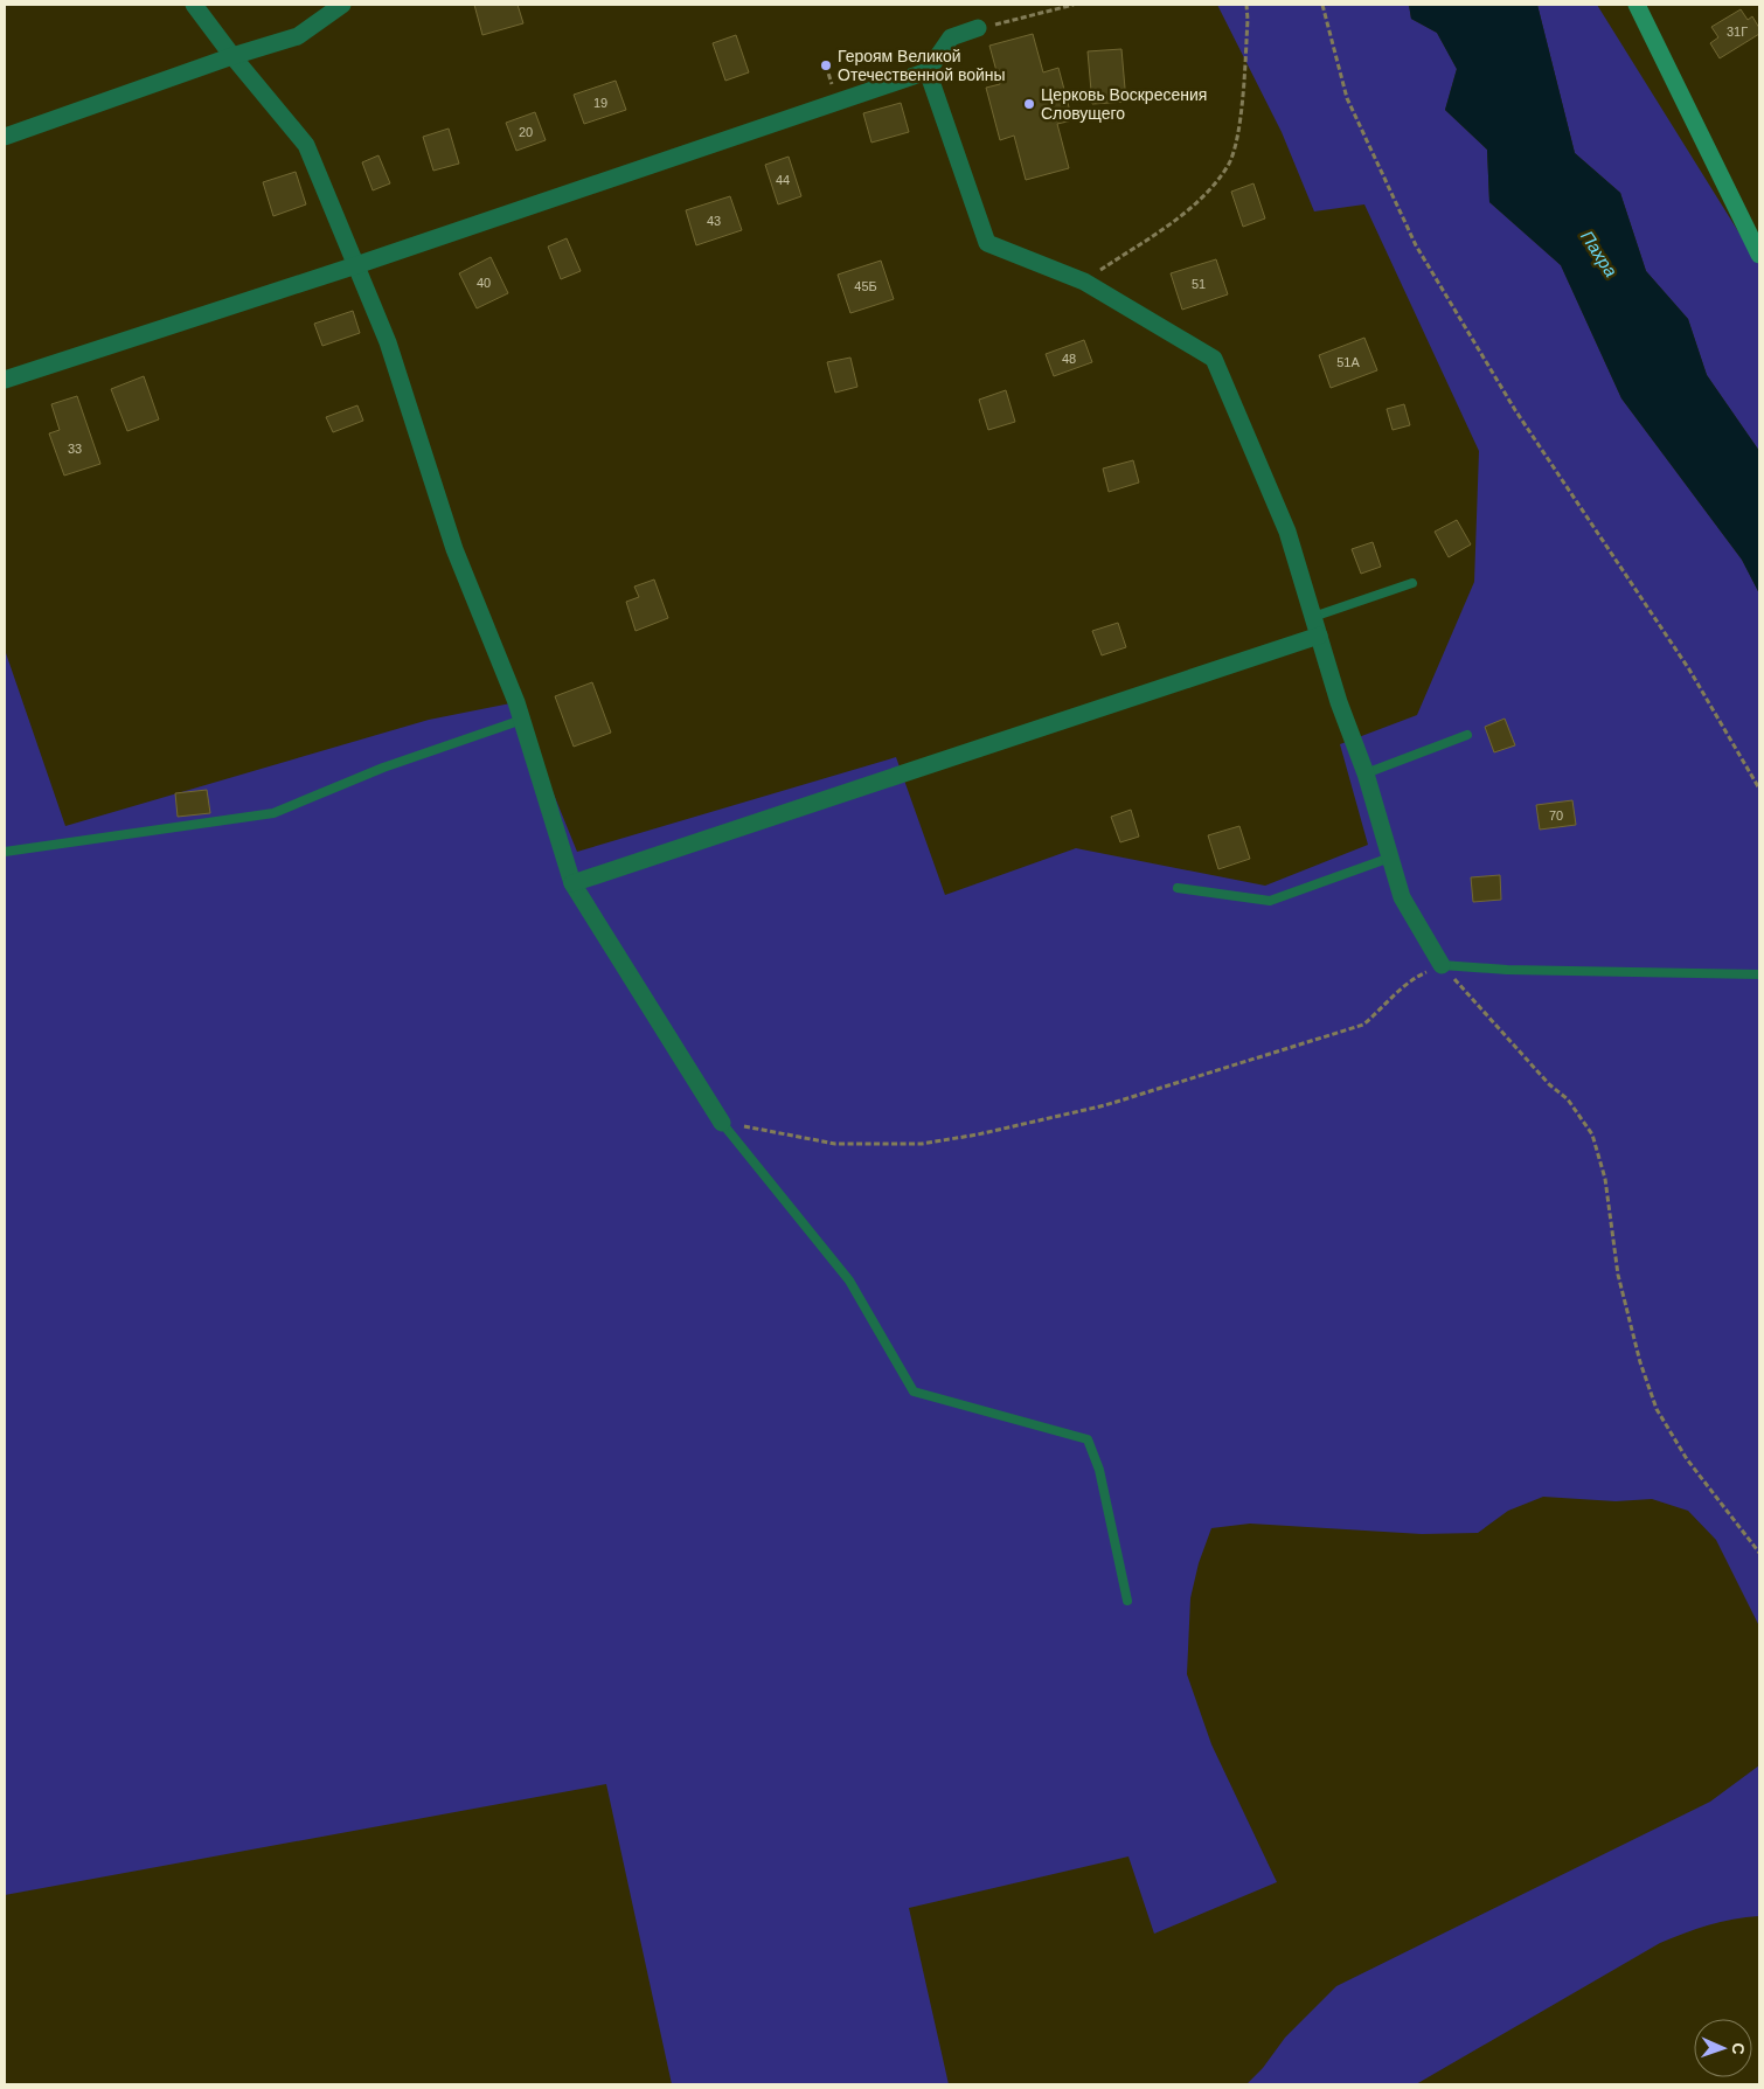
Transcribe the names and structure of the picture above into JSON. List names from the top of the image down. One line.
{"water":["Пахра"],"places":["Героям Великой Отечественной войны","Церковь Воскресения Словущего"],"house_numbers":["31Г","19","20","44","43","40","51","45Б","48","51А","33","70"],"north":"right"}
